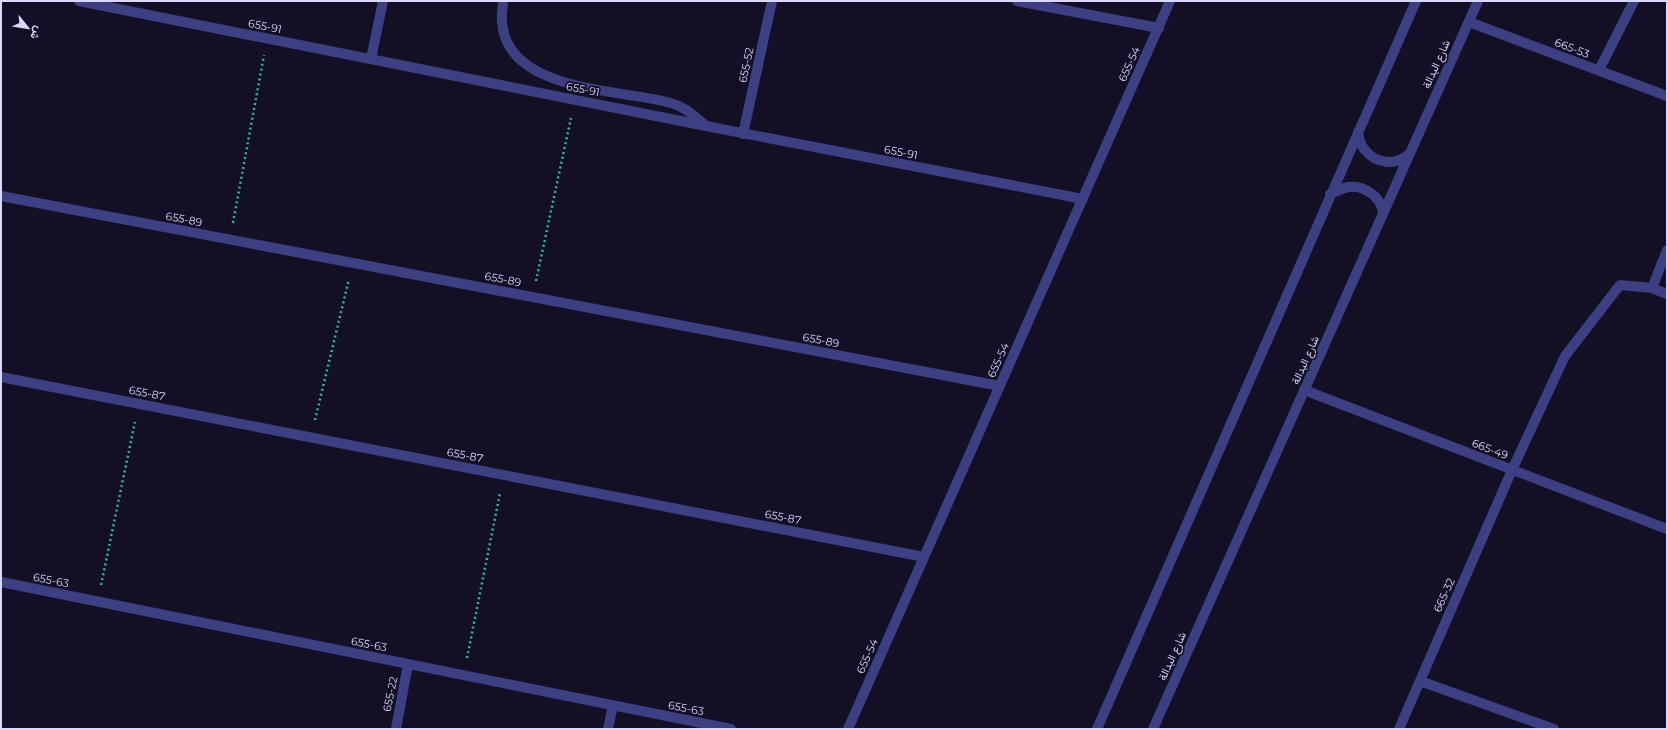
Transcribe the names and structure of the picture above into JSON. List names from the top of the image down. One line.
{"streets":{"street":["655-91","665-53","655-54","شارع البدالة","655-52","655-89","655-87","665-49","655-63","665-32","655-22"]},"crossings":[["655-91","655-54"],["655-91","655-52"],["665-53","شارع البدالة"],["655-54","655-89"],["655-54","655-87"],["شارع البدالة","665-49"],["665-49","665-32"],["655-63","655-22"]],"north":"bottom right"}
